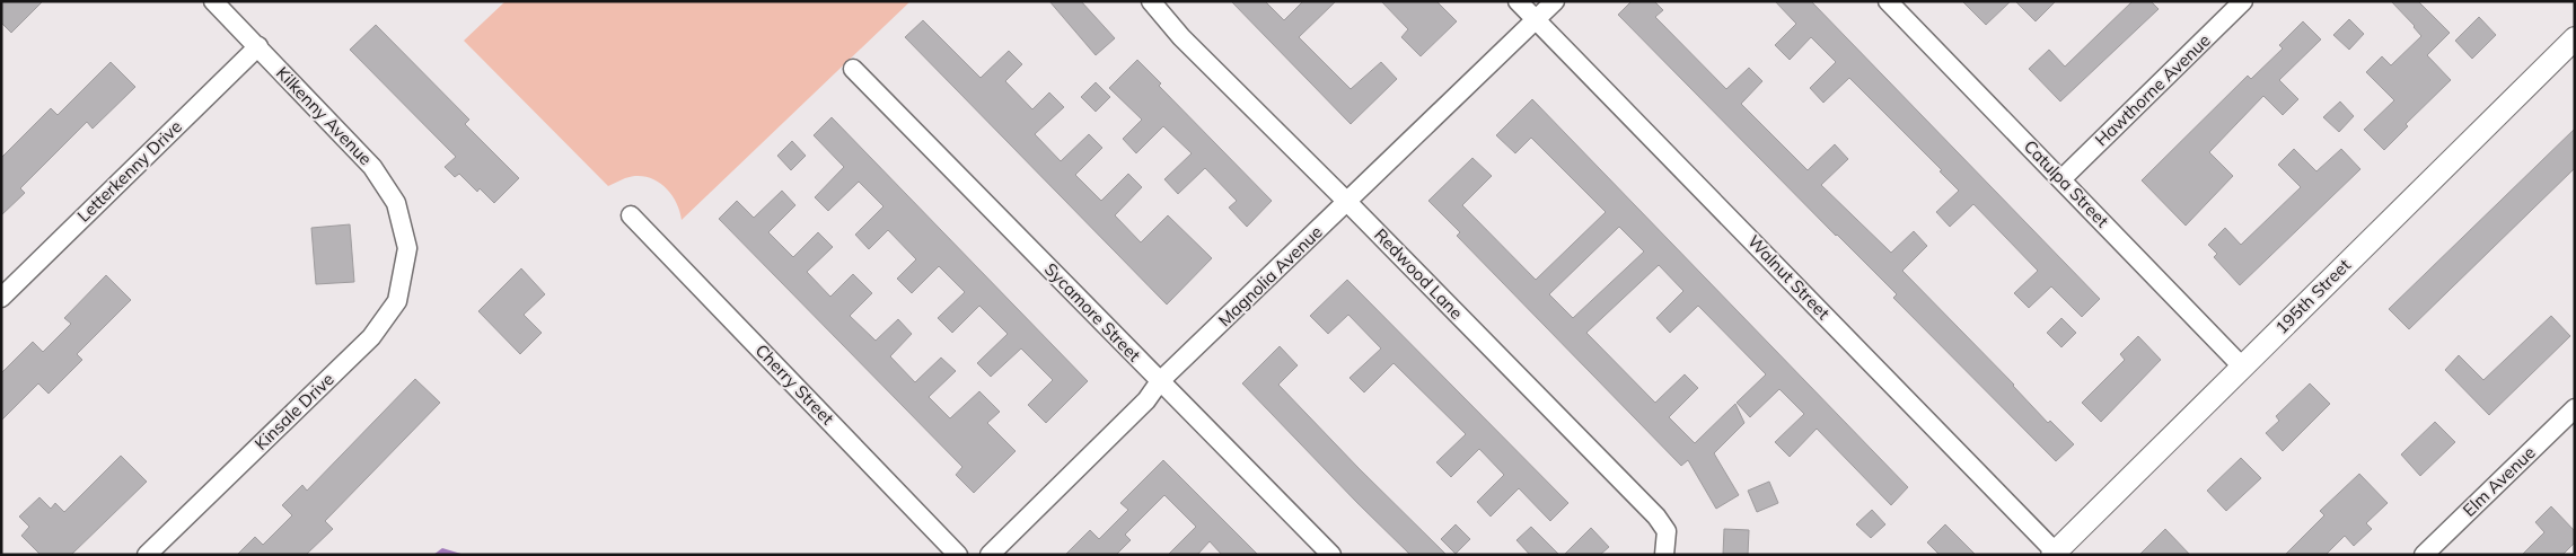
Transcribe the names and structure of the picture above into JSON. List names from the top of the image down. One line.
{"streets":{"street":["Hawthorne Avenue","Kilkenny Avenue","Letterkenny Drive","Catulpa Street","Redwood Lane","Magnolia Avenue","Walnut Street","195th Street","Sycamore Street","Cherry Street","Kinsale Drive","Elm Avenue"]},"crossings":[["Hawthorne Avenue","Catulpa Street"],["Kilkenny Avenue","Letterkenny Drive"],["Kilkenny Avenue","Kinsale Drive"],["Catulpa Street","195th Street"],["Redwood Lane","Magnolia Avenue"],["Magnolia Avenue","Walnut Street"],["Magnolia Avenue","Sycamore Street"],["Walnut Street","195th Street"]]}
